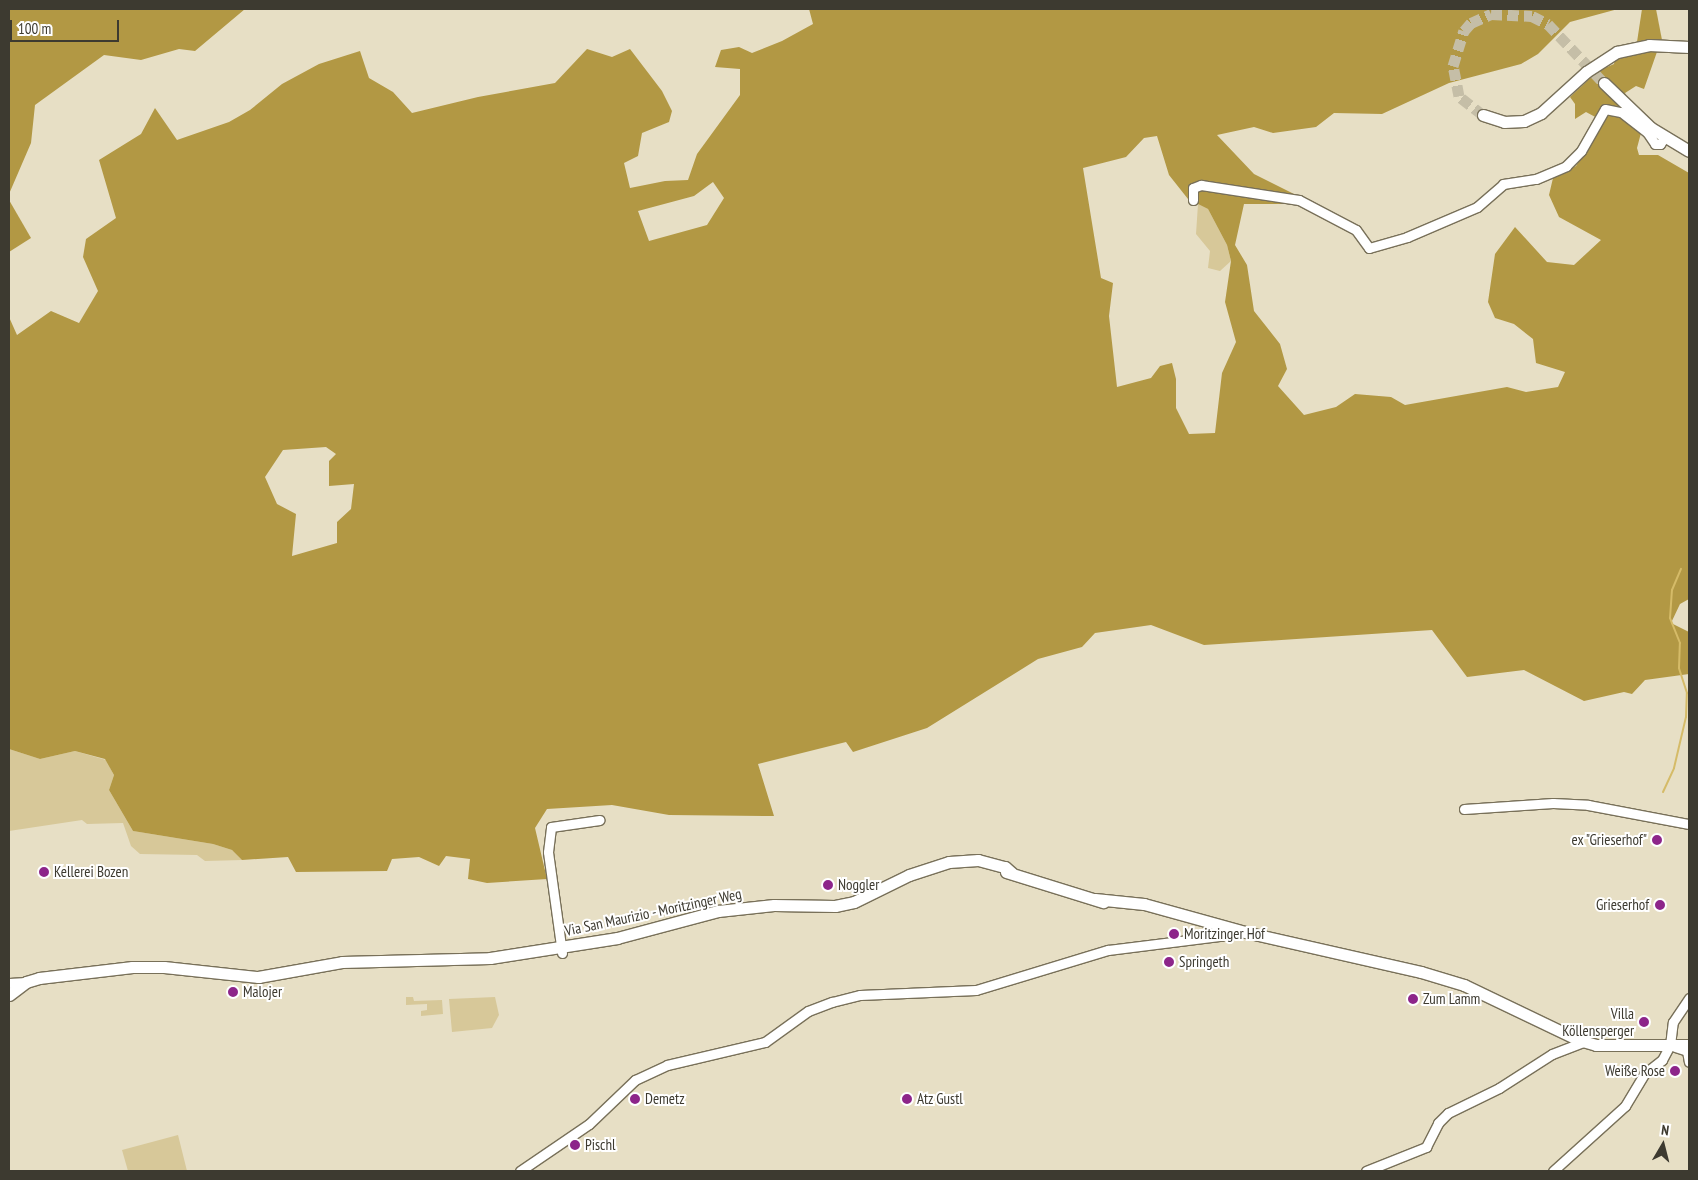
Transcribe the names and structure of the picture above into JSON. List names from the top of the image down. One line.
{"streets":{"main road":["Via San Maurizio - Moritzinger Weg"]},"places":["ex \"Grieserhof\"","Kellerei Bozen","Noggler","Grieserhof","Moritzinger Hof","Springeth","Malojer","Zum Lamm","Villa Köllensperger","Weiße Rose","Demetz","Atz Gustl","Pischl"],"scale_bar":"100 m","north":"top"}
